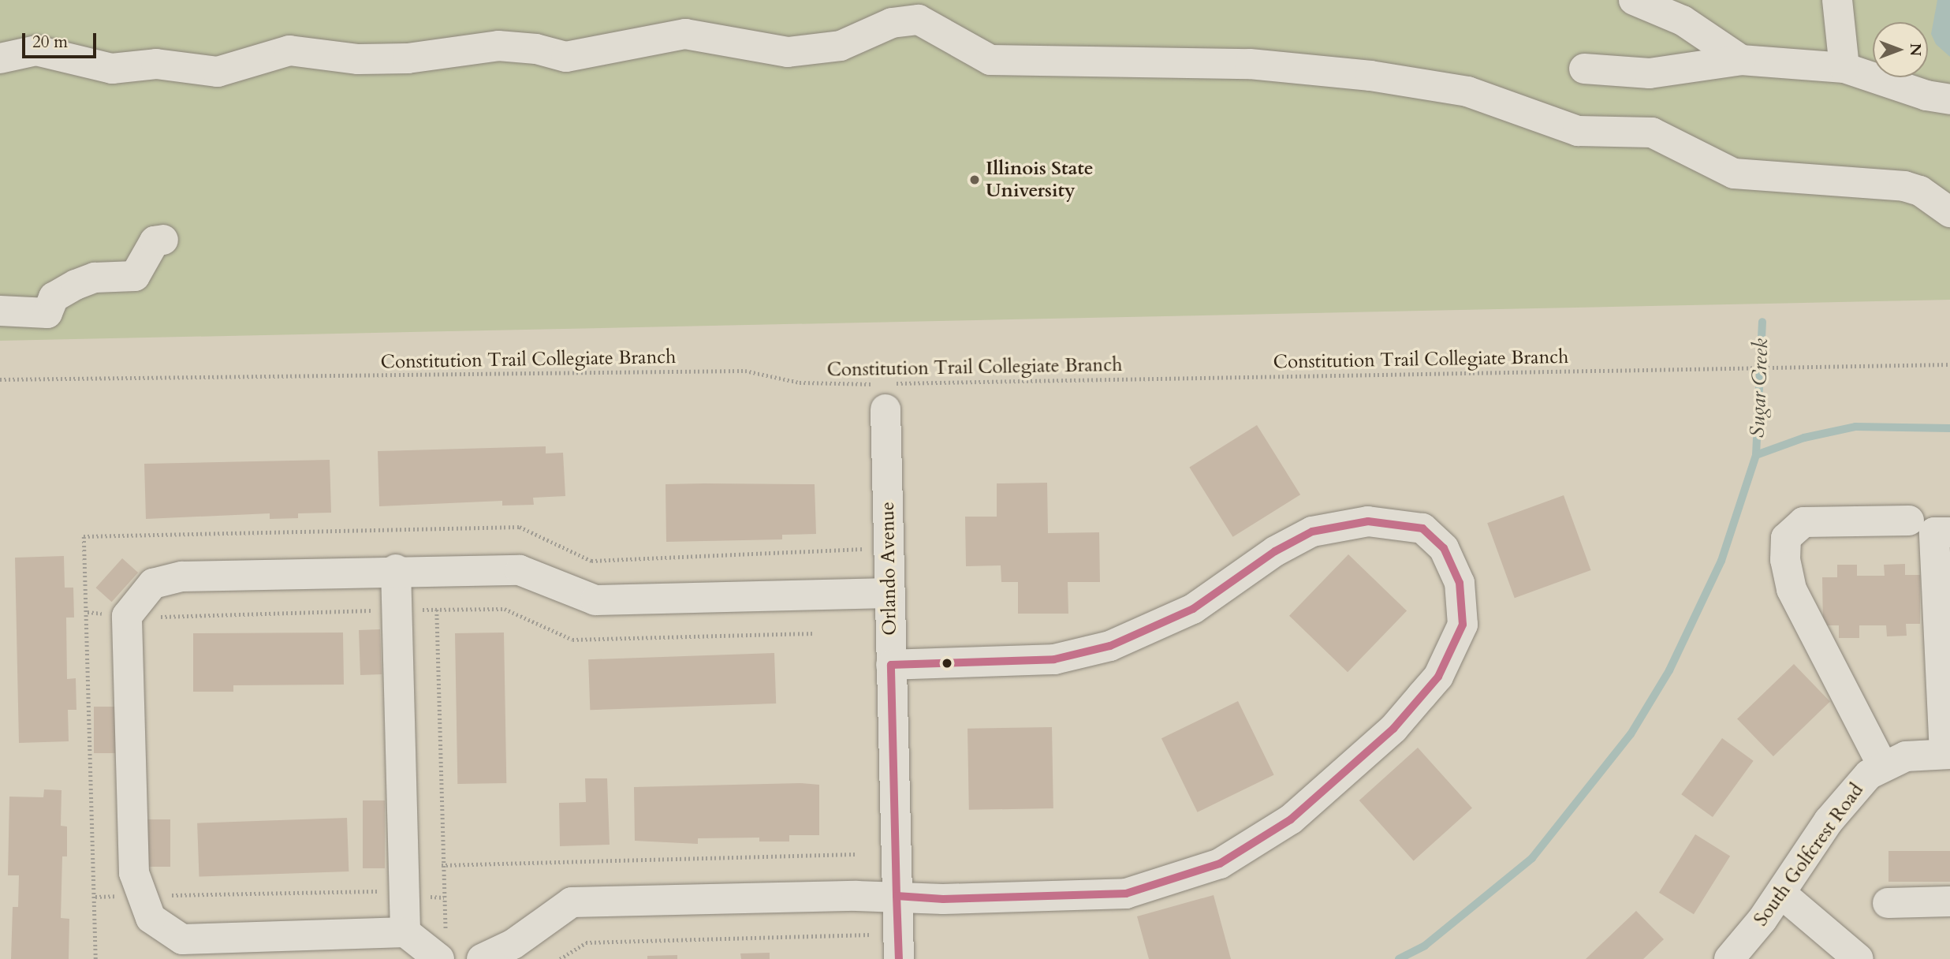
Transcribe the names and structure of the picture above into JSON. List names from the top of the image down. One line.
{"streets":{"street":["Orlando Avenue","South Golfcrest Road"],"path":["Constitution Trail Collegiate Branch"]},"crossings":[["Constitution Trail Collegiate Branch","Orlando Avenue"]],"water":["Sugar Creek"],"places":["Illinois State University"],"scale_bar":"20 m","north":"right"}
